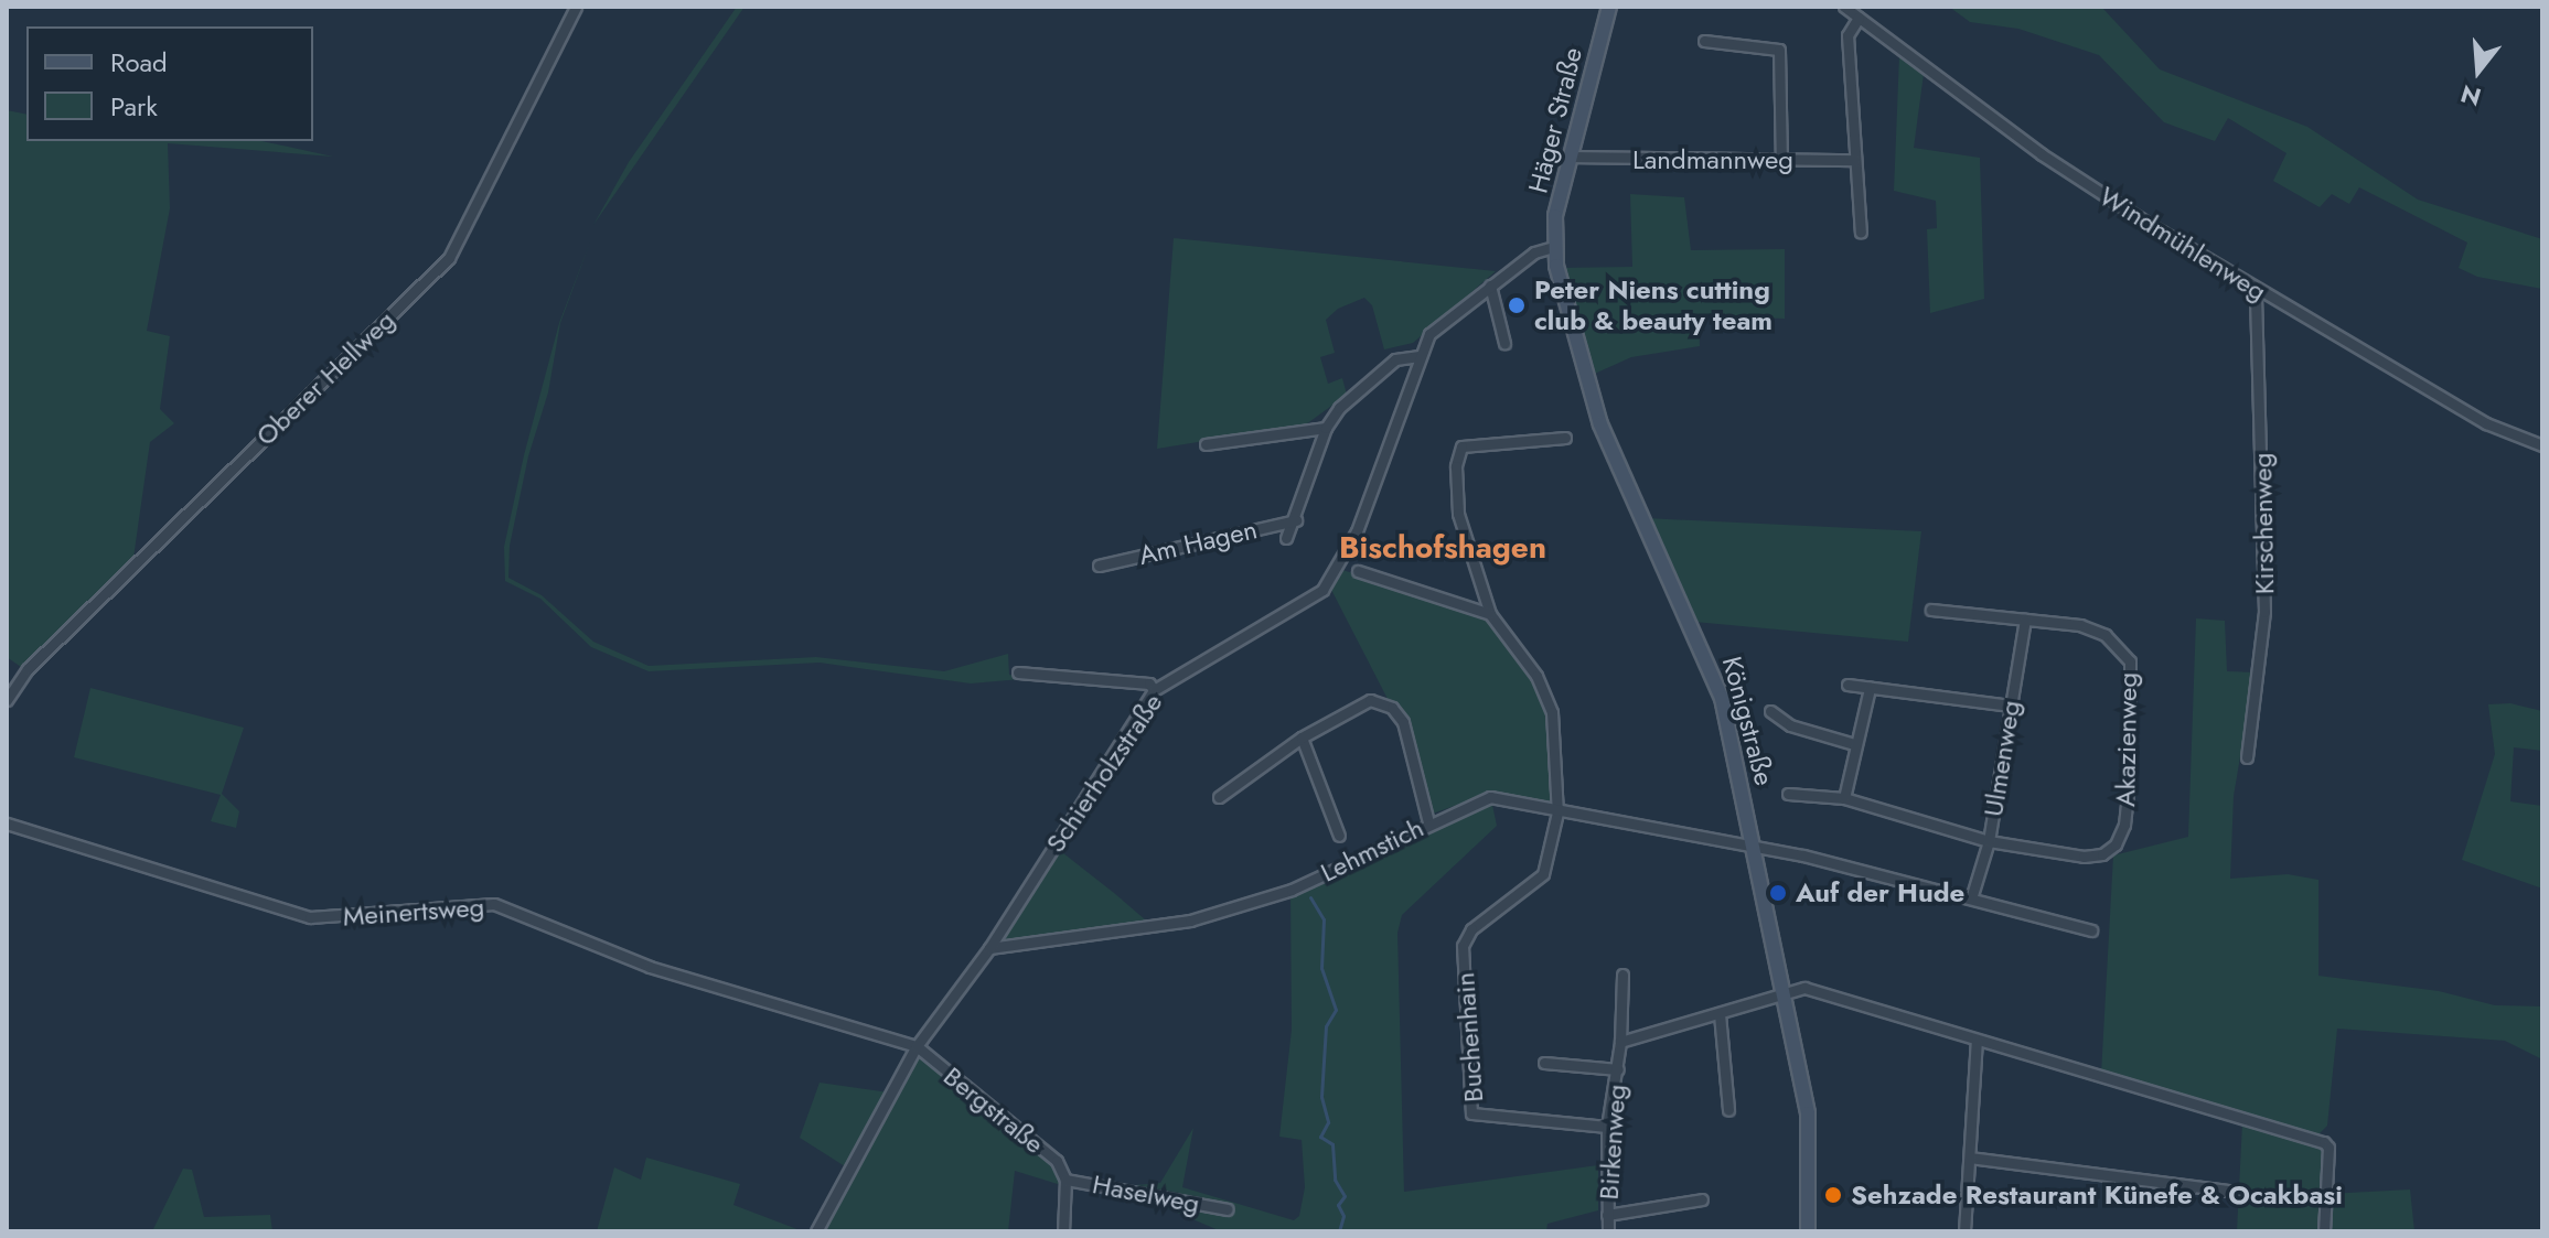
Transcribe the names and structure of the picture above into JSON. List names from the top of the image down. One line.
{"streets":{"main road":["Häger Straße","Königstraße"],"street":["Landmannweg","Windmühlenweg","Oberer Hellweg","Kirschenweg","Am Hagen","Akazienweg","Ulmenweg","Schierholzstraße","Lehmstich","Meinertsweg","Buchenhain","Bergstraße","Birkenweg","Haselweg"]},"crossings":[["Häger Straße","Landmannweg"],["Häger Straße","Königstraße"],["Häger Straße","Schierholzstraße"],["Windmühlenweg","Kirschenweg"],["Am Hagen","Schierholzstraße"],["Königstraße","Schierholzstraße"],["Königstraße","Lehmstich"],["Akazienweg","Ulmenweg"],["Ulmenweg","Lehmstich"],["Schierholzstraße","Lehmstich"],["Schierholzstraße","Meinertsweg"],["Schierholzstraße","Bergstraße"],["Lehmstich","Buchenhain"],["Meinertsweg","Bergstraße"],["Buchenhain","Birkenweg"],["Bergstraße","Haselweg"]],"districts":["Bischofshagen"],"places":["Peter Niens cutting club & beauty team","Auf der Hude","Sehzade Restaurant Künefe & Ocakbasi"],"legend":["Road","Park"],"north":"bottom"}
